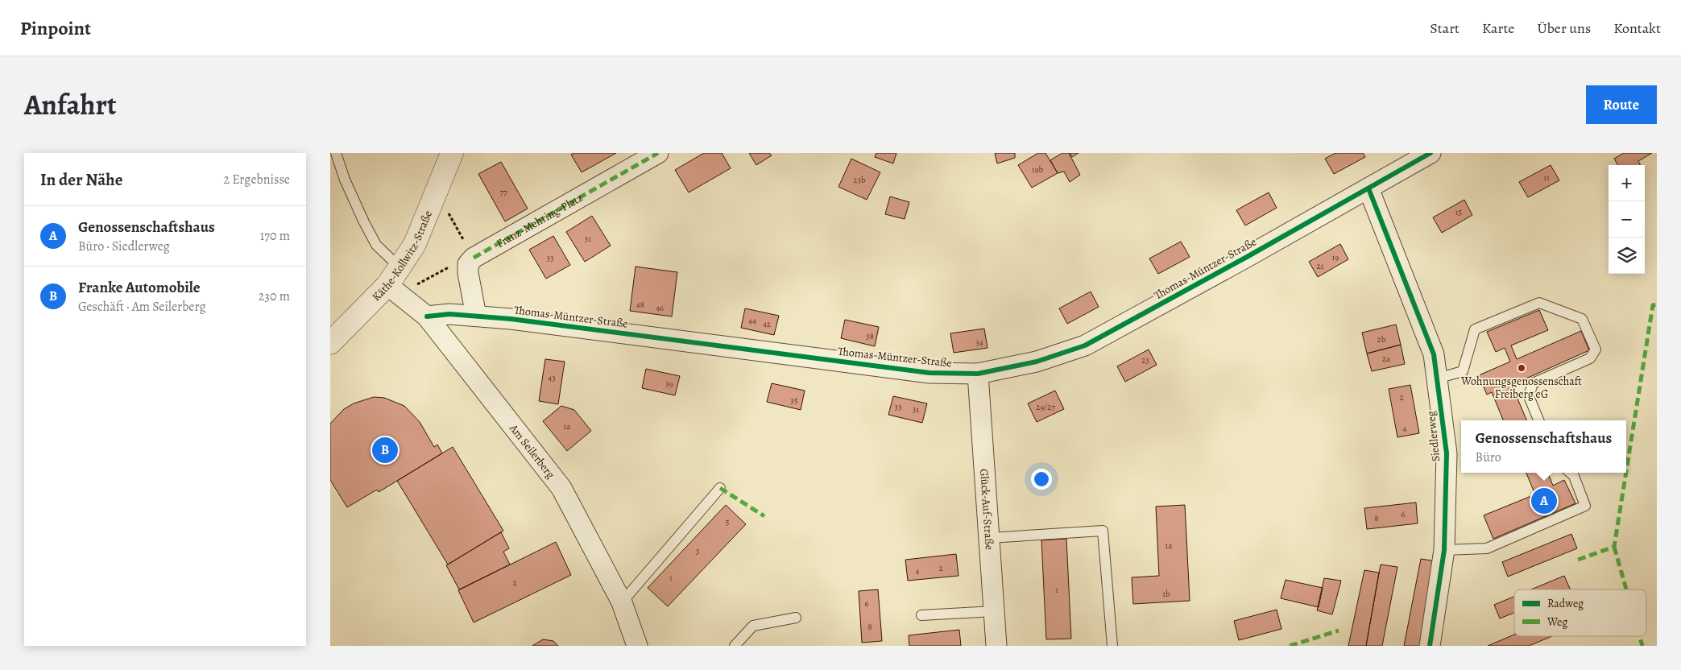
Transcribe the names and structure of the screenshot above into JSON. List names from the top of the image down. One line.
{"streets":{"street":["Franz-Mehring-Platz","Käthe-Kollwitz-Straße","Thomas-Müntzer-Straße","Siedlerweg","Am Seilerberg","Glück-Auf-Straße"]},"crossings":[["Käthe-Kollwitz-Straße","Am Seilerberg"],["Thomas-Müntzer-Straße","Siedlerweg"],["Thomas-Müntzer-Straße","Am Seilerberg"],["Thomas-Müntzer-Straße","Glück-Auf-Straße"]],"places":["Wohnungsgenossenschaft Freiberg eG"],"house_numbers":["19b","11","23b","77","15","31","19","33","21","48","46","44","42","38","2b","34","2a","23","43","39","2","35","33","29/27","31","1a","4","6","8","5","1a","3","2","4","1","2","1","1b","6","8"],"legend":["Radweg","Weg"],"page":{"header":"Pinpoint","nav":["Start","Karte","Über uns","Kontakt"],"title":"Anfahrt","buttons":"Route","heading":["In der Nähe","2 Ergebnisse"],"map_buttons":["+","−"],"list":[{"mark":"A","name":"Genossenschaftshaus","note":"Büro · Siedlerweg","value":"170 m"},{"mark":"B","name":"Franke Automobile","note":"Geschäft · Am Seilerberg","value":"230 m"}],"popup":["Genossenschaftshaus","Büro"],"pins":["B","A"]}}
